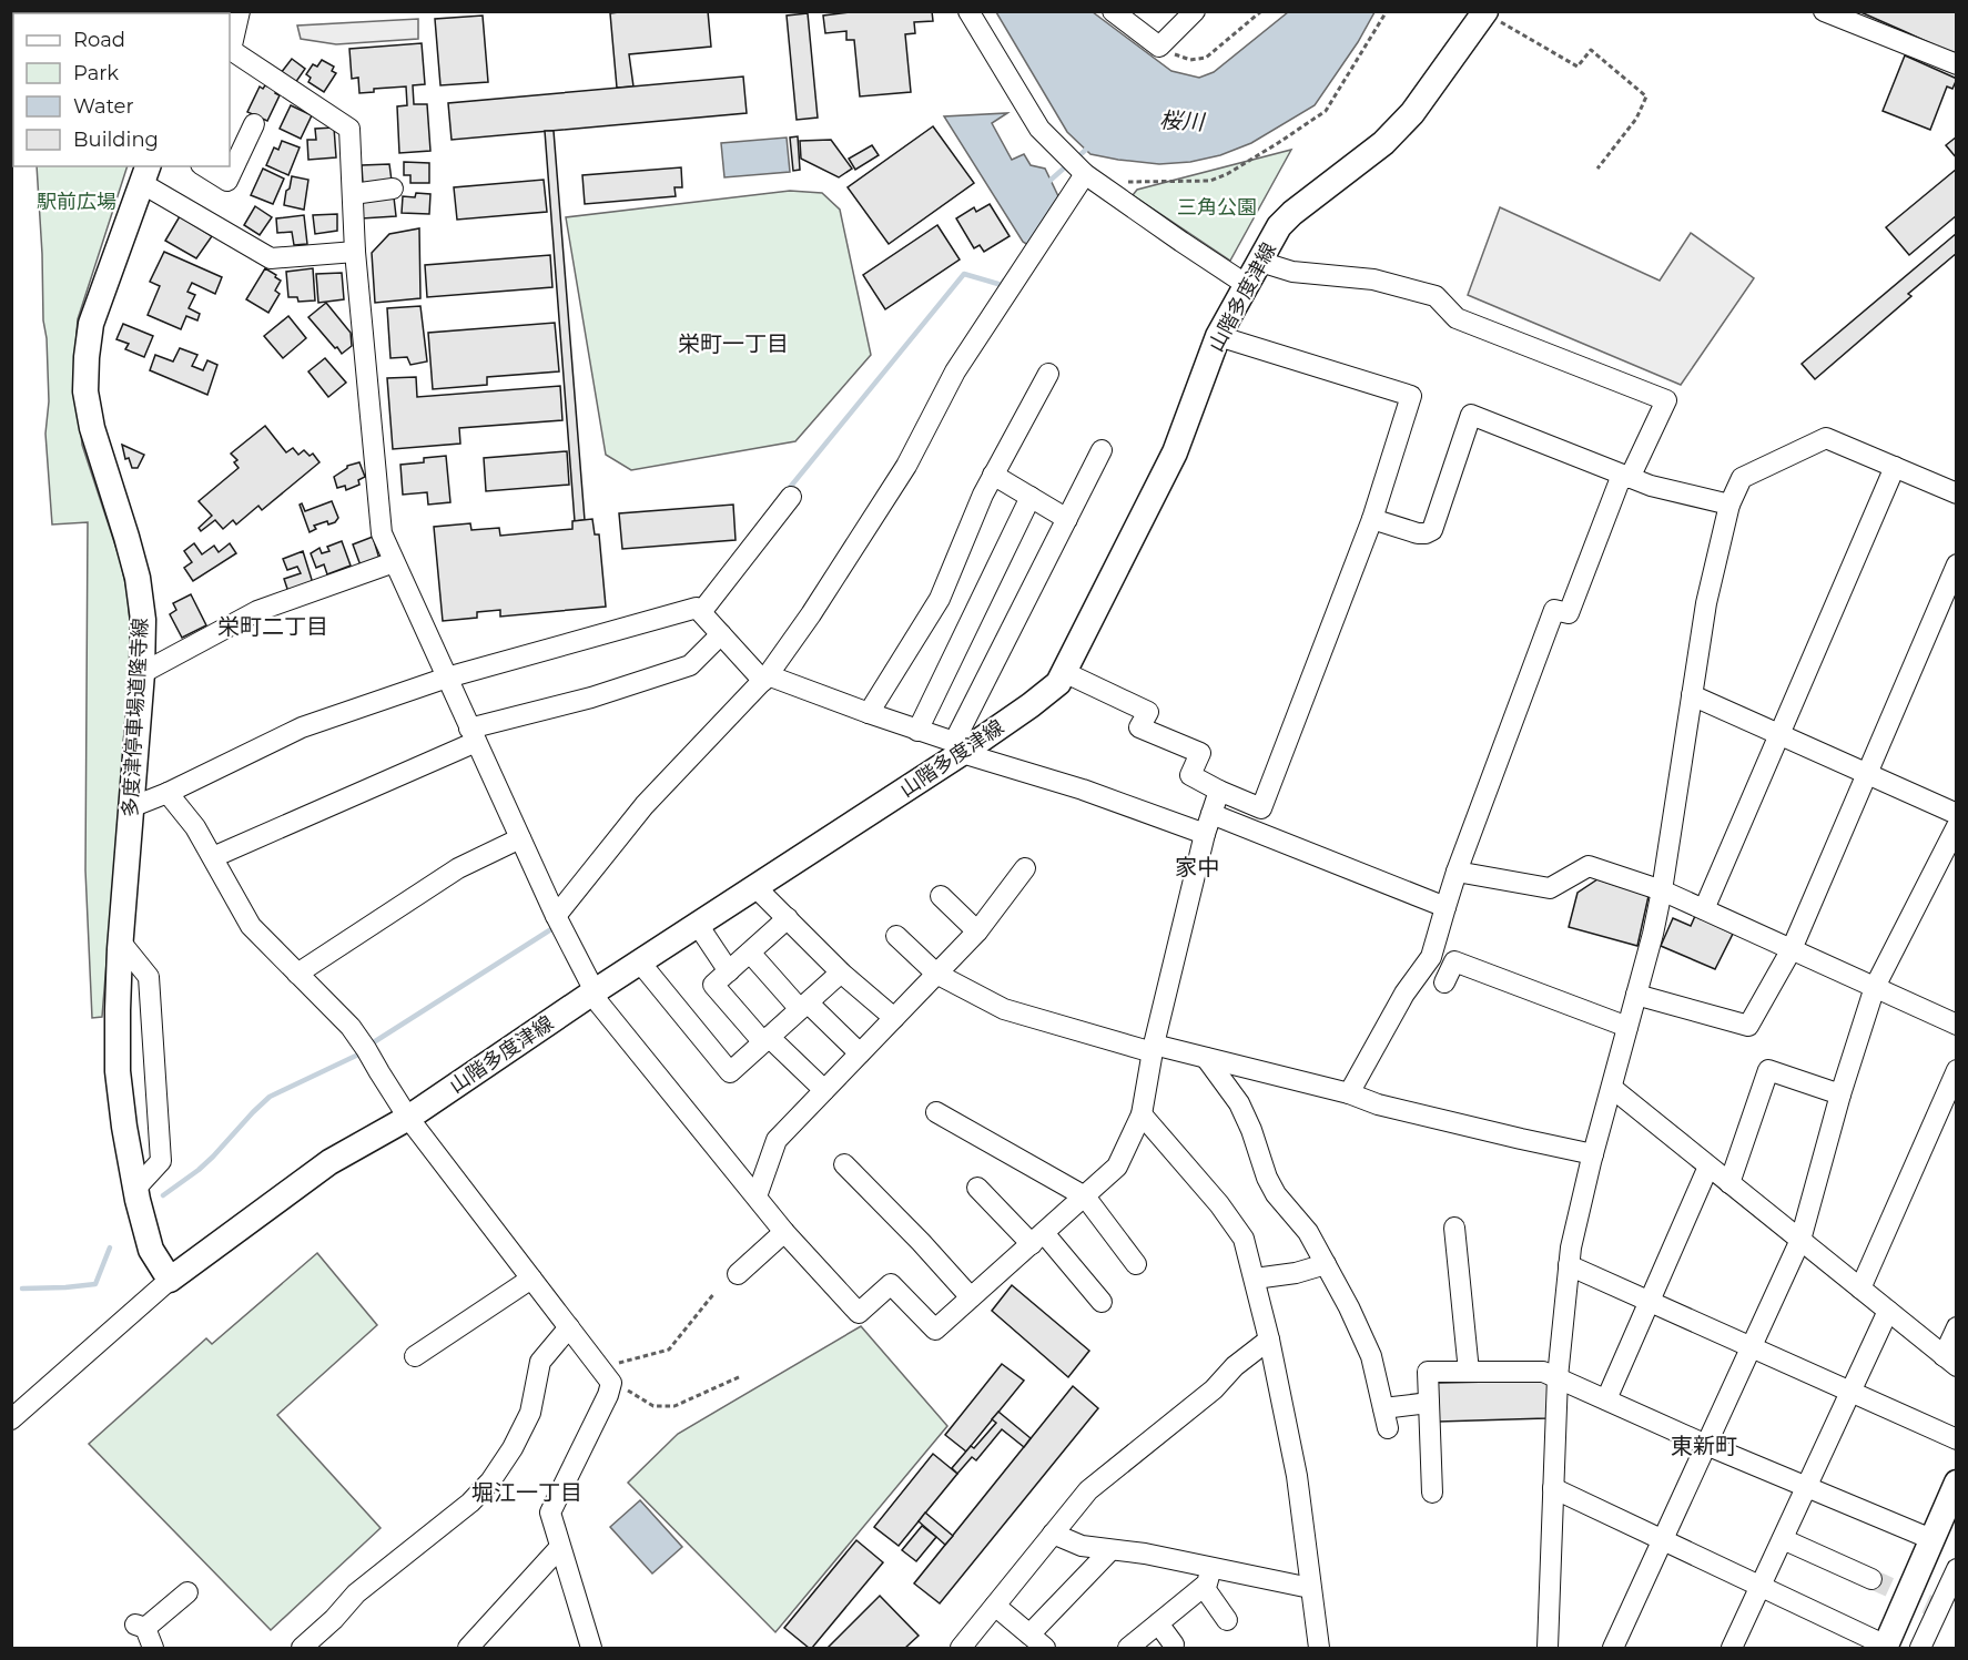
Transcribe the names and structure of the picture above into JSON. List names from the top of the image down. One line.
{"streets":{"main road":["山階多度津線","多度津停車場道隆寺線"]},"crossings":[["山階多度津線","多度津停車場道隆寺線"]],"districts":["栄町一丁目","栄町二丁目","家中","東新町","堀江一丁目"],"water":["桜川"],"parks":["駅前広場","三角公園"],"legend":["Road","Park","Water","Building"]}
